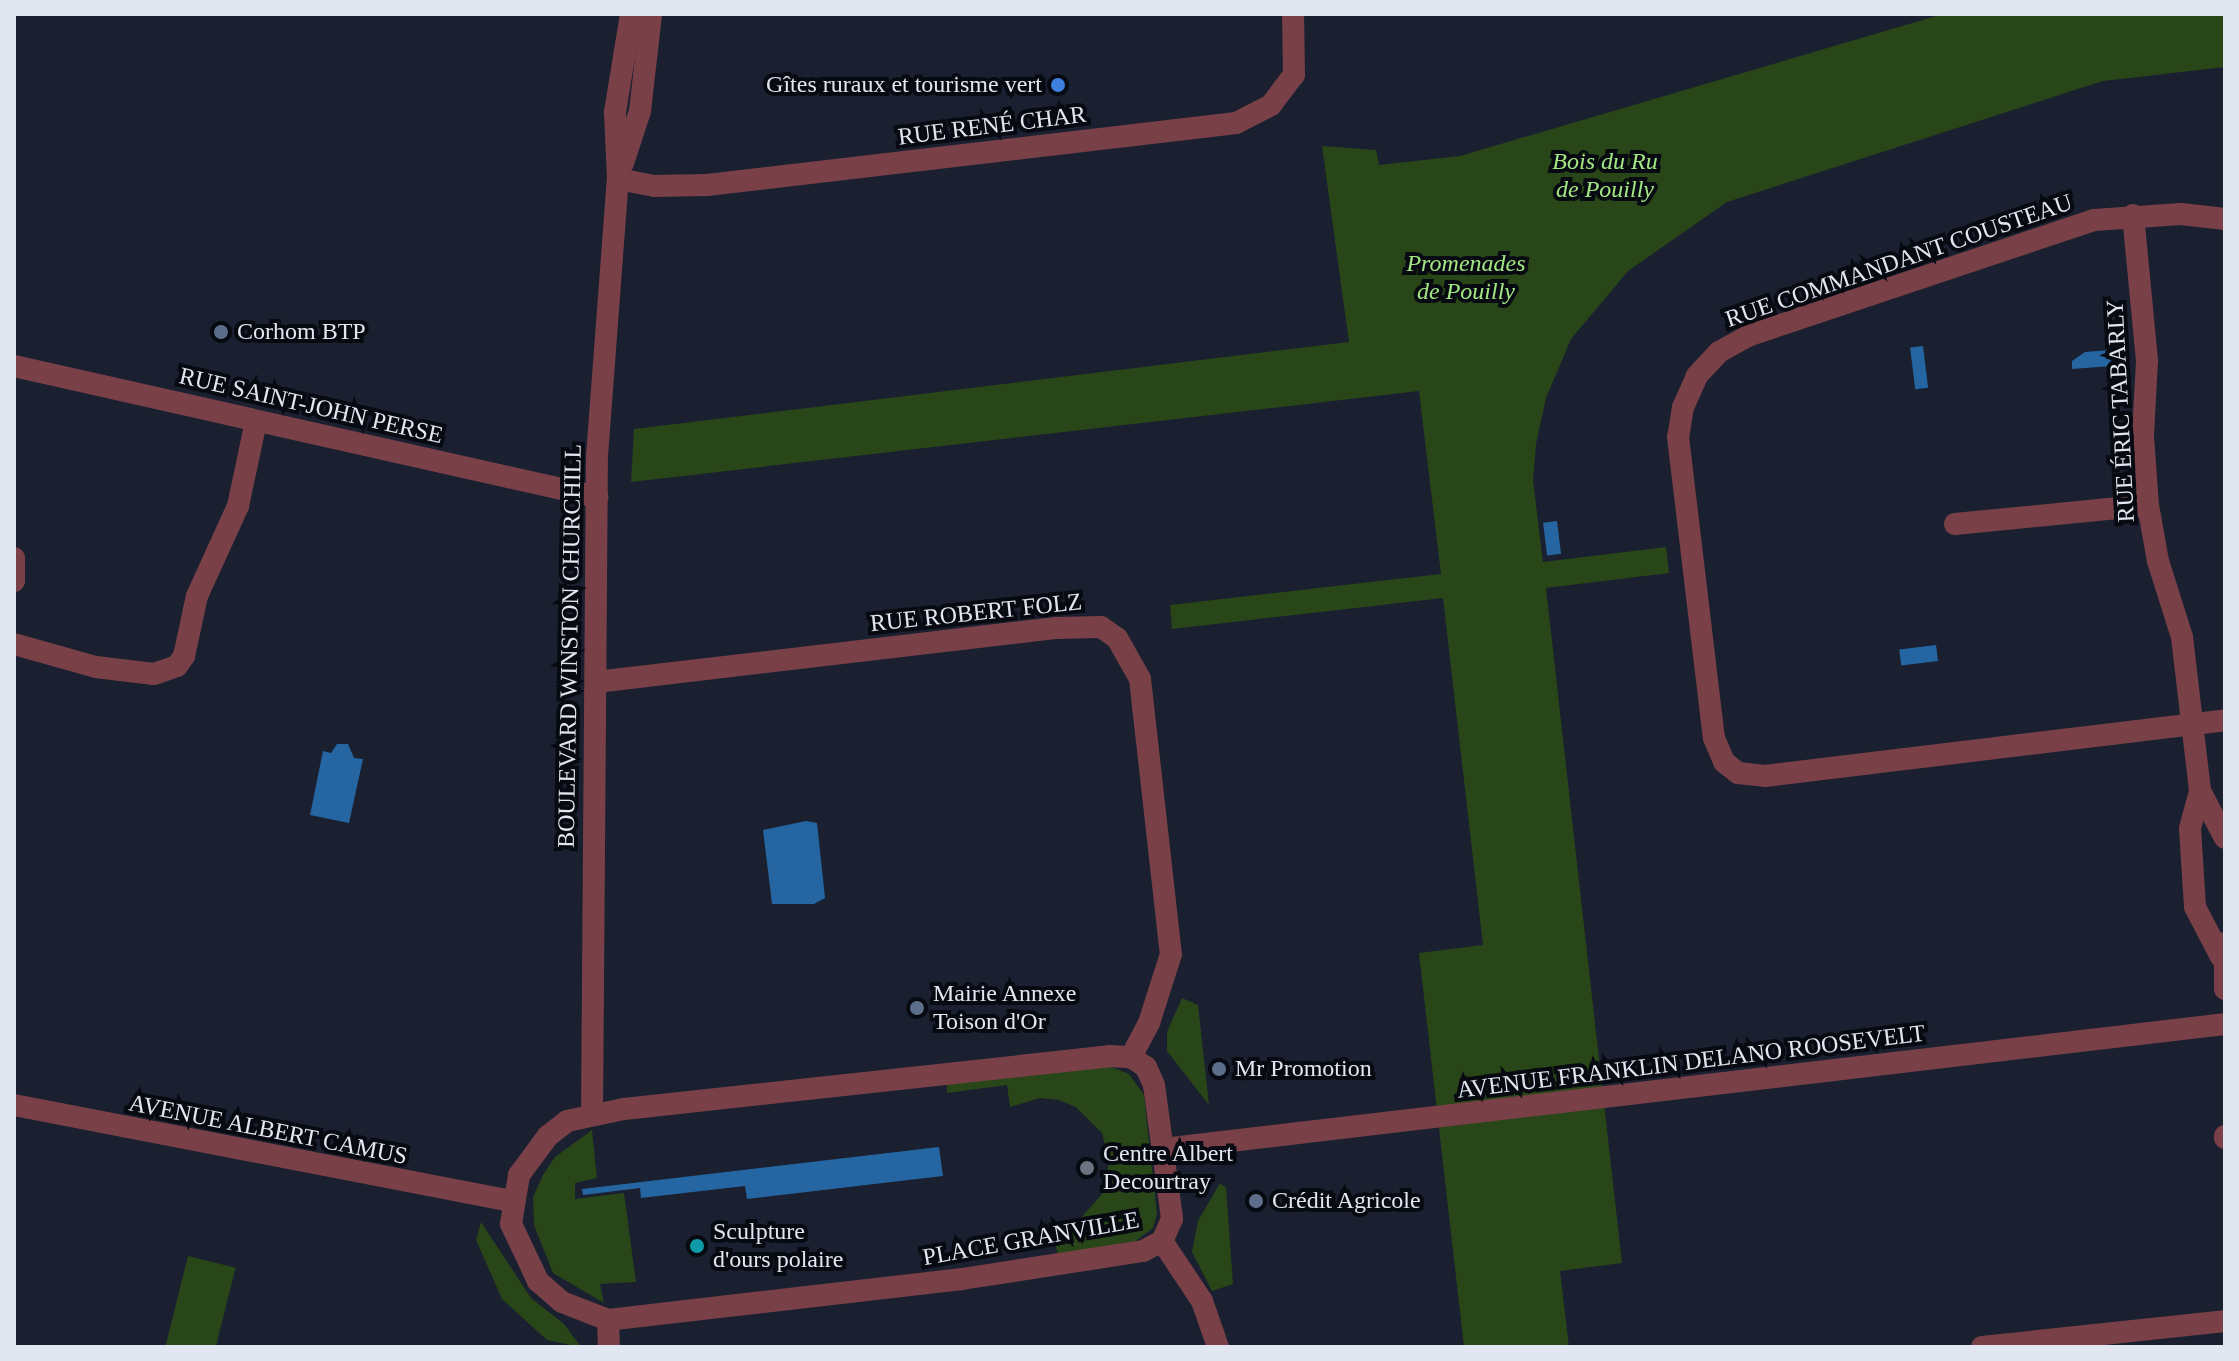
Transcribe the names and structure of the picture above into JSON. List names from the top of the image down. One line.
{"streets":{"street":["RUE RENÉ CHAR","RUE COMMANDANT COUSTEAU","RUE SAINT-JOHN PERSE","RUE ÉRIC TABARLY","RUE ROBERT FOLZ","BOULEVARD WINSTON CHURCHILL","AVENUE FRANKLIN DELANO ROOSEVELT","AVENUE ALBERT CAMUS","PLACE GRANVILLE"]},"crossings":[["RUE RENÉ CHAR","BOULEVARD WINSTON CHURCHILL"],["RUE COMMANDANT COUSTEAU","RUE ÉRIC TABARLY"],["RUE SAINT-JOHN PERSE","BOULEVARD WINSTON CHURCHILL"],["RUE ROBERT FOLZ","BOULEVARD WINSTON CHURCHILL"],["RUE ROBERT FOLZ","PLACE GRANVILLE"],["AVENUE FRANKLIN DELANO ROOSEVELT","PLACE GRANVILLE"],["AVENUE ALBERT CAMUS","PLACE GRANVILLE"]],"parks":["Bois du Ru de Pouilly","Promenades de Pouilly"],"places":["Gîtes ruraux et tourisme vert","Corhom BTP","Mairie Annexe Toison d'Or","Mr Promotion","Centre Albert Decourtray","Crédit Agricole","Sculpture d'ours polaire"]}
